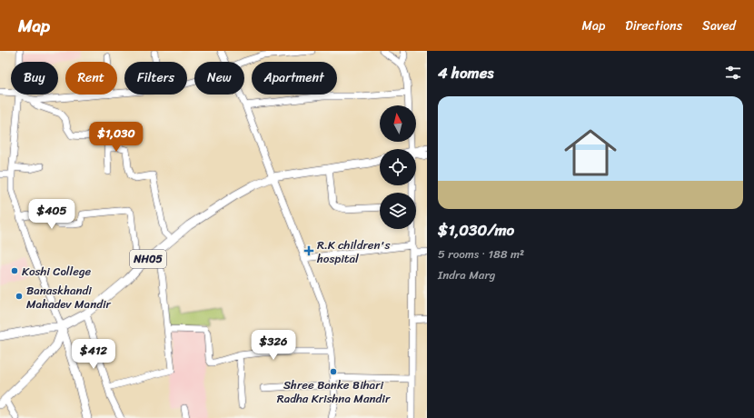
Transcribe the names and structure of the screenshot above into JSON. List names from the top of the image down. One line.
{"streets":{"main road":["NH05"]},"places":{"health":["R.K children's hospital"],"other":["Koshi College","Banaskhandi Mahadev Mandir","Shree Banke Bihari Radha Krishna Mandir"]},"north":"top","page":{"header":"Map","nav":["Map","Directions","Saved"],"heading":"4 homes","chip":["Buy","Rent","Filters","New","Apartment"],"list":[{"name":"$1,030/mo","note":"5 rooms · 188 m² · Indra Marg"}],"price":["$1,030","$405","$326","$412"]}}
